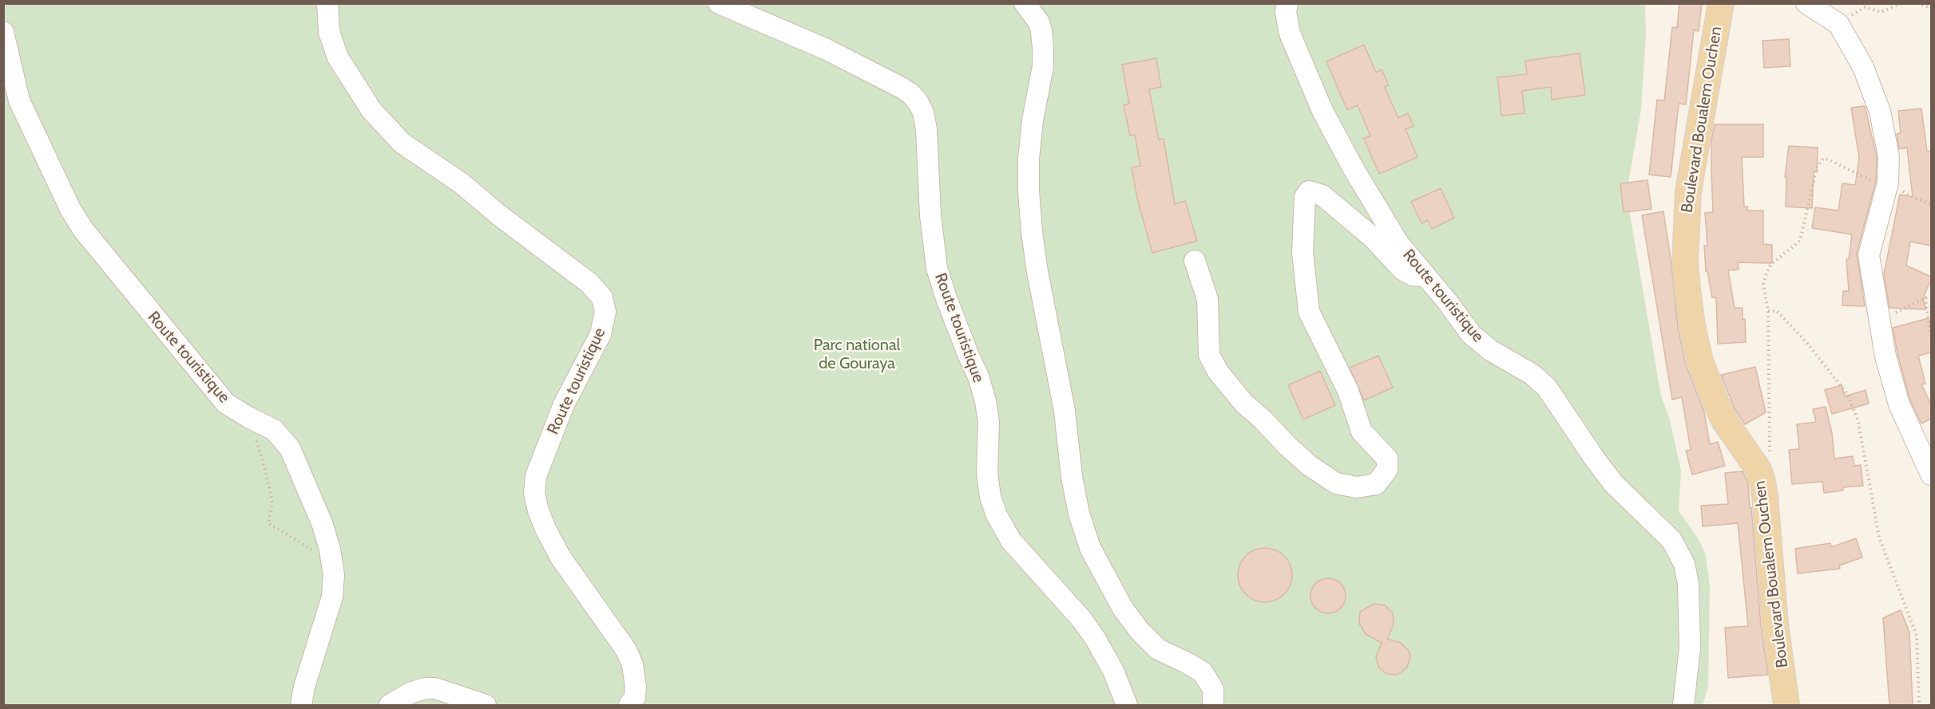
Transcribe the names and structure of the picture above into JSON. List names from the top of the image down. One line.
{"streets":{"main road":["Boulevard Boualem Ouchen"],"street":["Route touristique"]},"parks":["Parc national de Gouraya"]}
